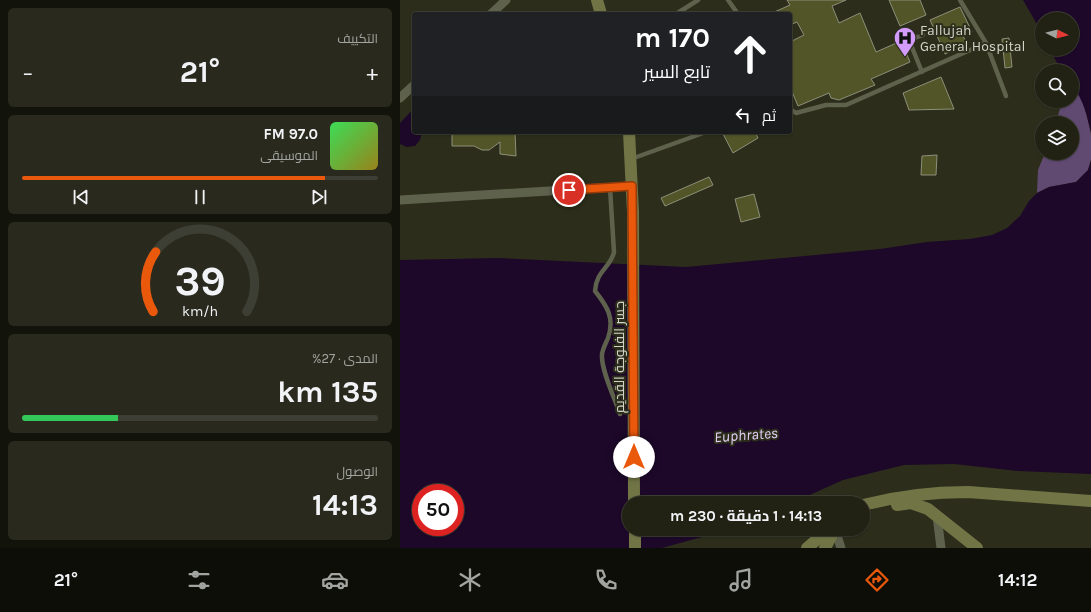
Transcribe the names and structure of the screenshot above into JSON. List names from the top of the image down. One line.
{"streets":{"street":["جسر الفلوجة القديم"]},"water":["Euphrates"],"places":{"hospital":["Fallujah General Hospital"]},"north":"right","page":{"tile":["التكييف",["المدى · 27%","135 km"],["الوصول","14:13"]],"turn":["170 m","تابع السير"],"heat":["−","21°","+"],"then":"ثم","song":["97.0 FM","الموسيقى"],"limit":"50","trip":"14:13 · 1 دقيقة · 230 m","tabs":["14:12","21°"],"gauge":["39","km/h"]}}
